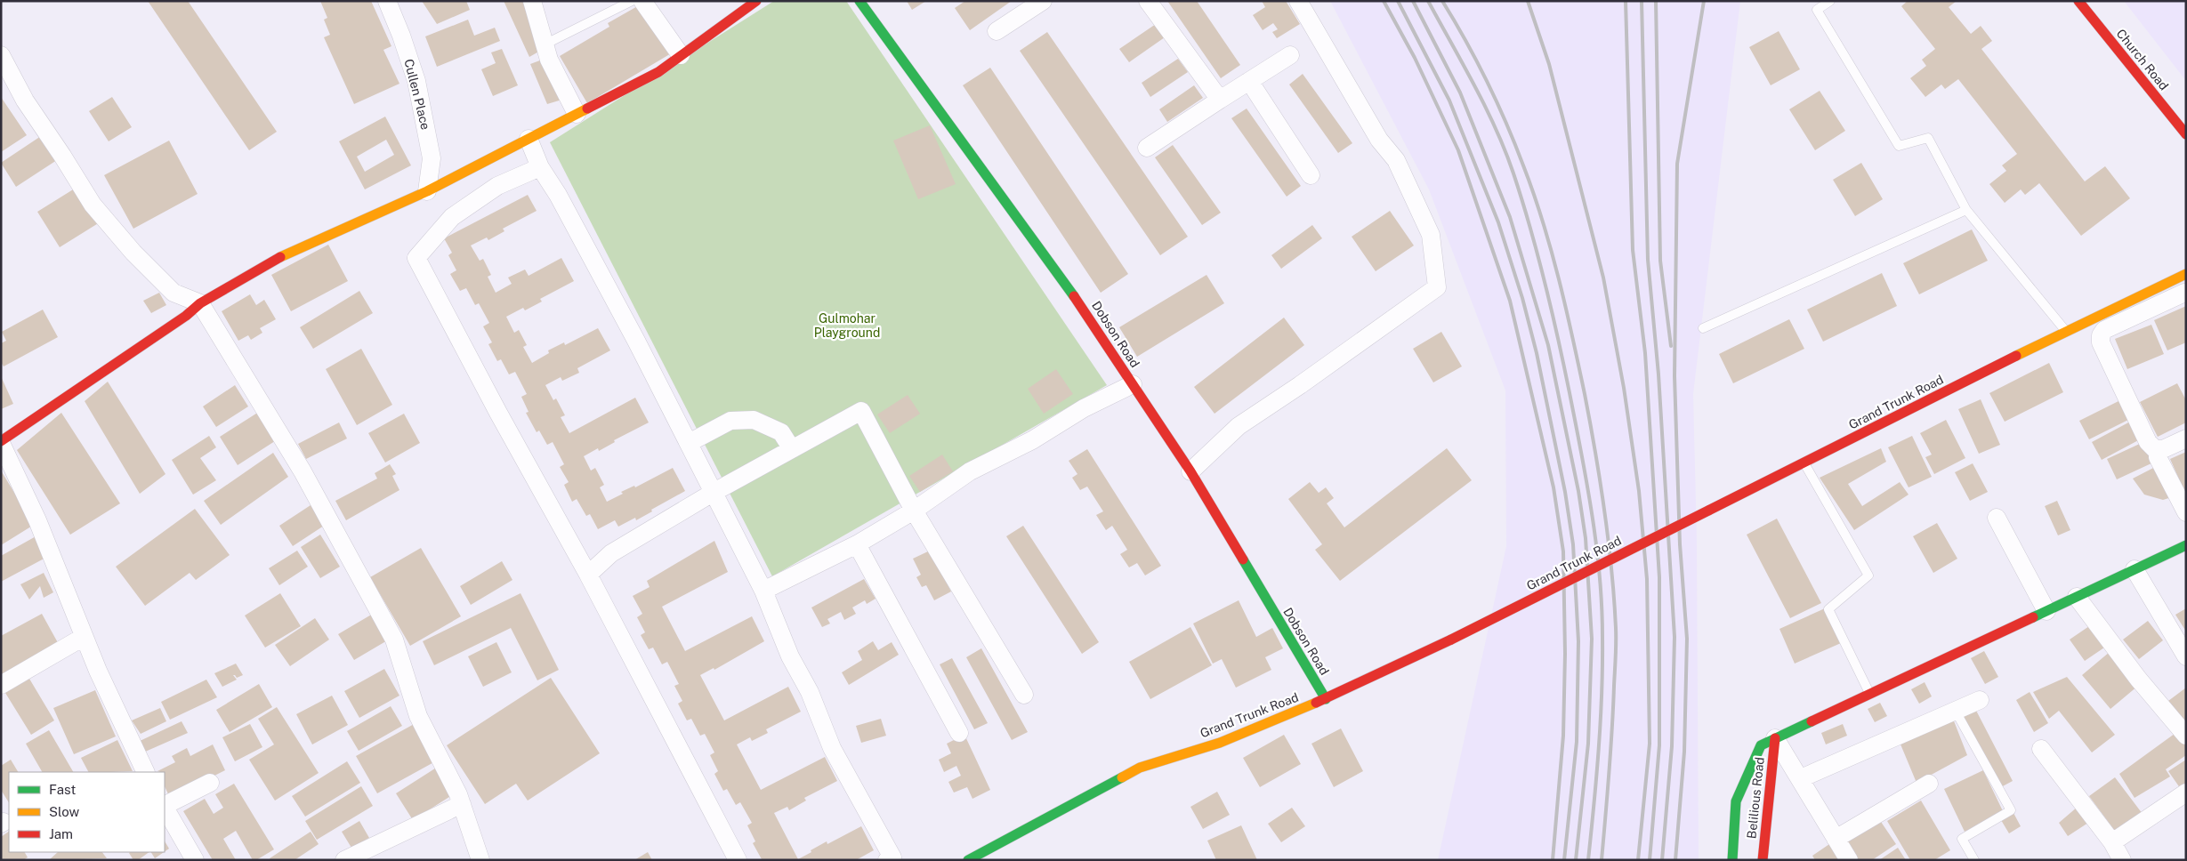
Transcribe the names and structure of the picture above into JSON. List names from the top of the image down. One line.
{"streets":{"main road":["Church Road","Dobson Road","Grand Trunk Road","Belilious Road"],"street":["Cullen Place"]},"crossings":[["Dobson Road","Grand Trunk Road"]],"parks":["Gulmohar Playground"],"legend":["Fast","Slow","Jam"]}
